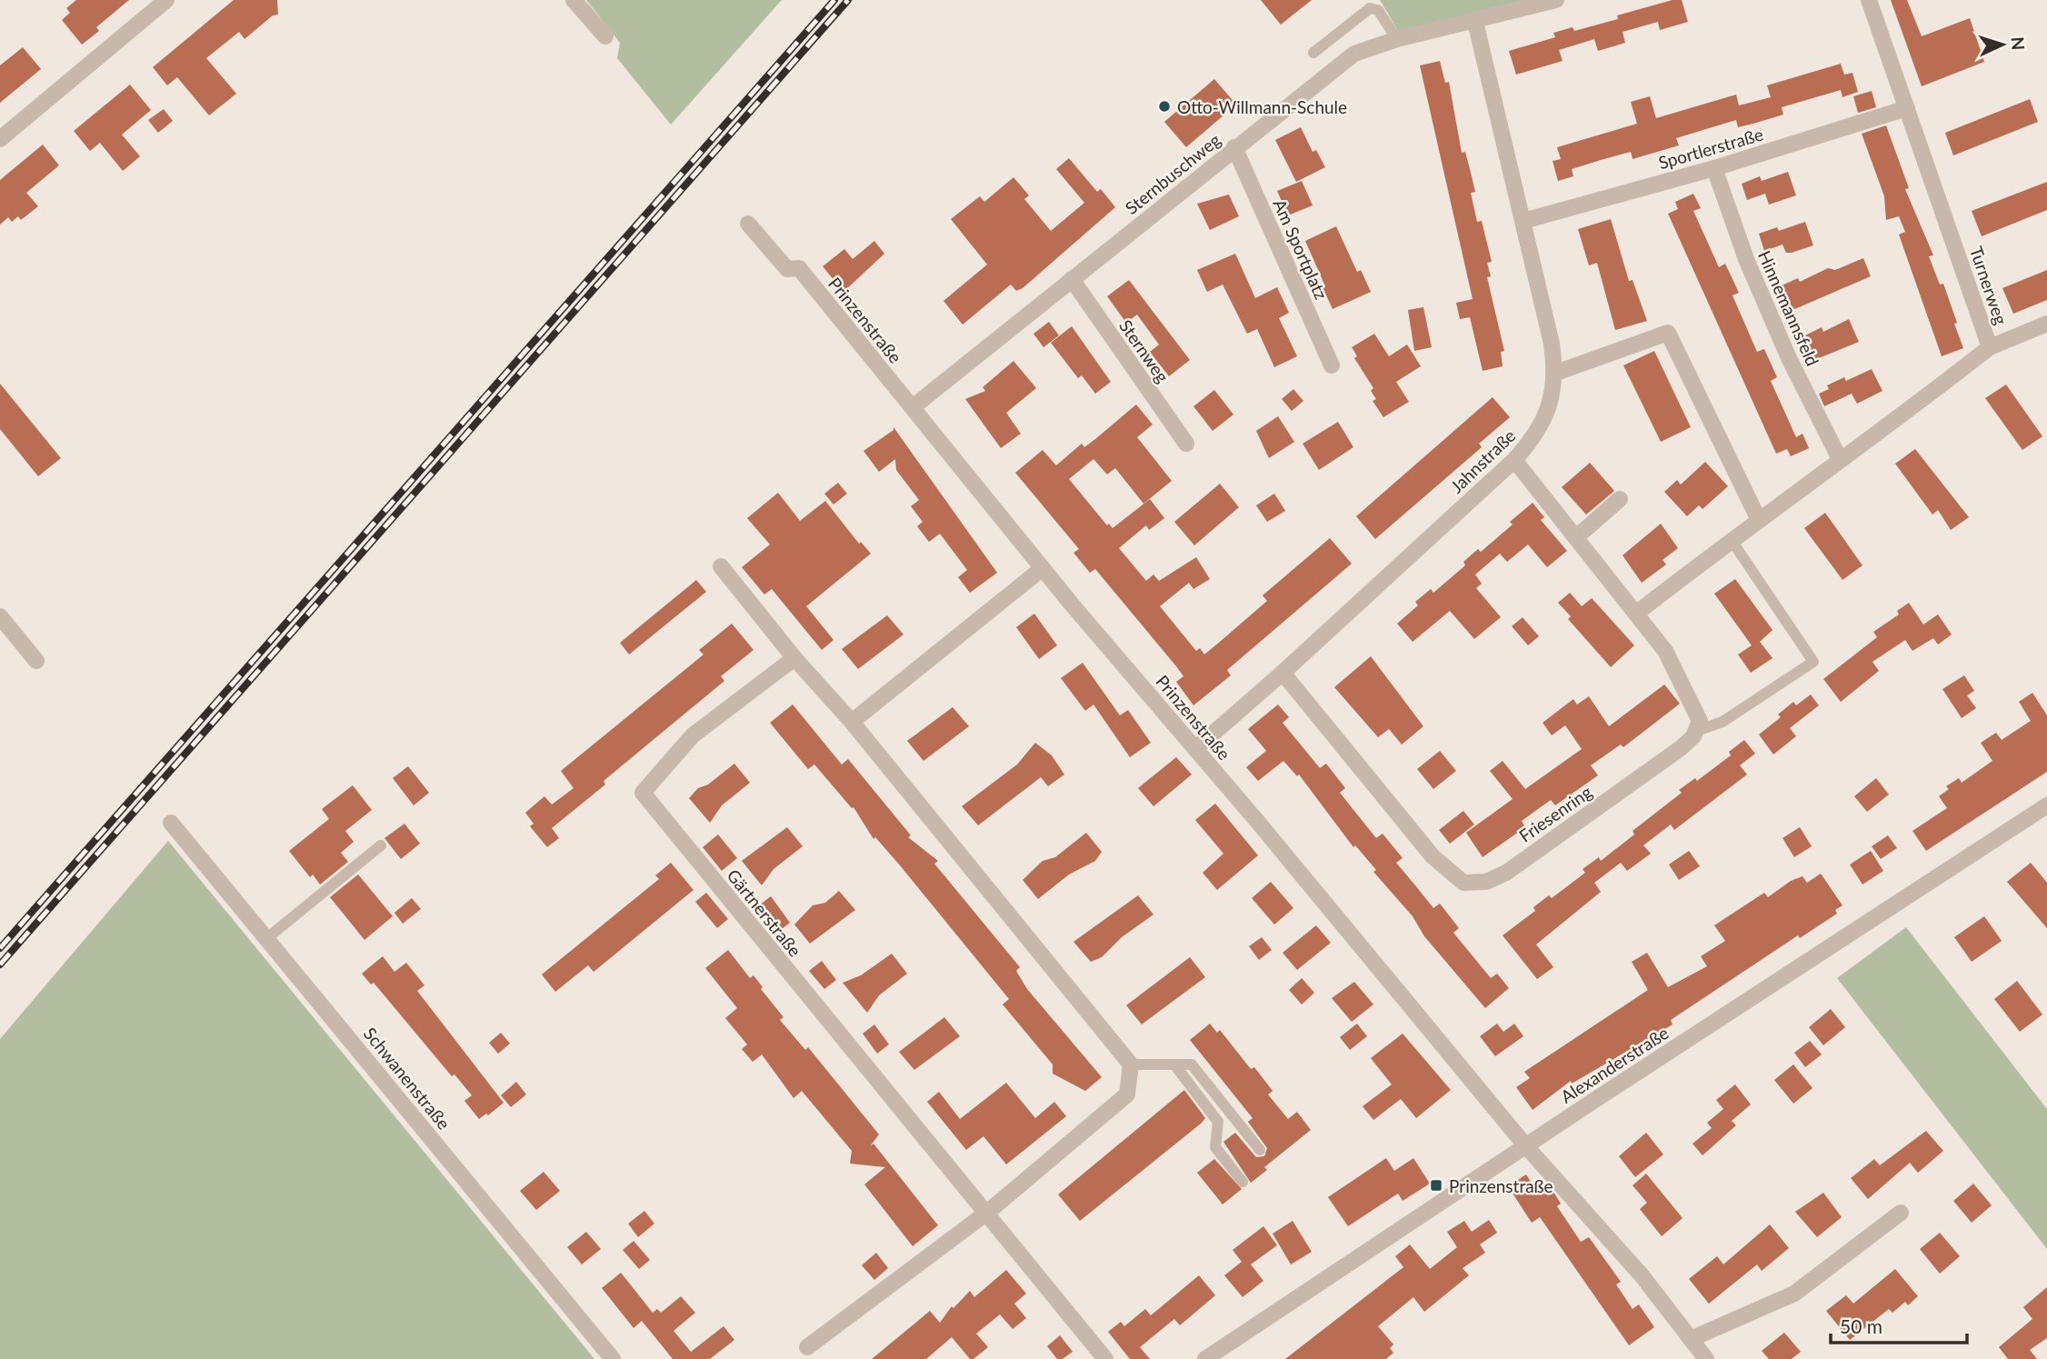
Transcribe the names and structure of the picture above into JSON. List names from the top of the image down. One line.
{"streets":{"street":["Sportlerstraße","Sternbuschweg","Am Sportplatz","Turnerweg","Hinnemannsfeld","Prinzenstraße","Sternweg","Jahnstraße","Friesenring","Gärtnerstraße","Alexanderstraße","Schwanenstraße"]},"crossings":[["Sportlerstraße","Turnerweg"],["Sportlerstraße","Hinnemannsfeld"],["Sportlerstraße","Jahnstraße"],["Sternbuschweg","Am Sportplatz"],["Sternbuschweg","Prinzenstraße"],["Sternbuschweg","Sternweg"],["Sternbuschweg","Jahnstraße"],["Turnerweg","Hinnemannsfeld"],["Prinzenstraße","Jahnstraße"],["Prinzenstraße","Alexanderstraße"],["Jahnstraße","Friesenring"]],"places":{"other":["Otto-Willmann-Schule"],"transit":["Prinzenstraße"]},"scale_bar":"50 m","north":"right"}
